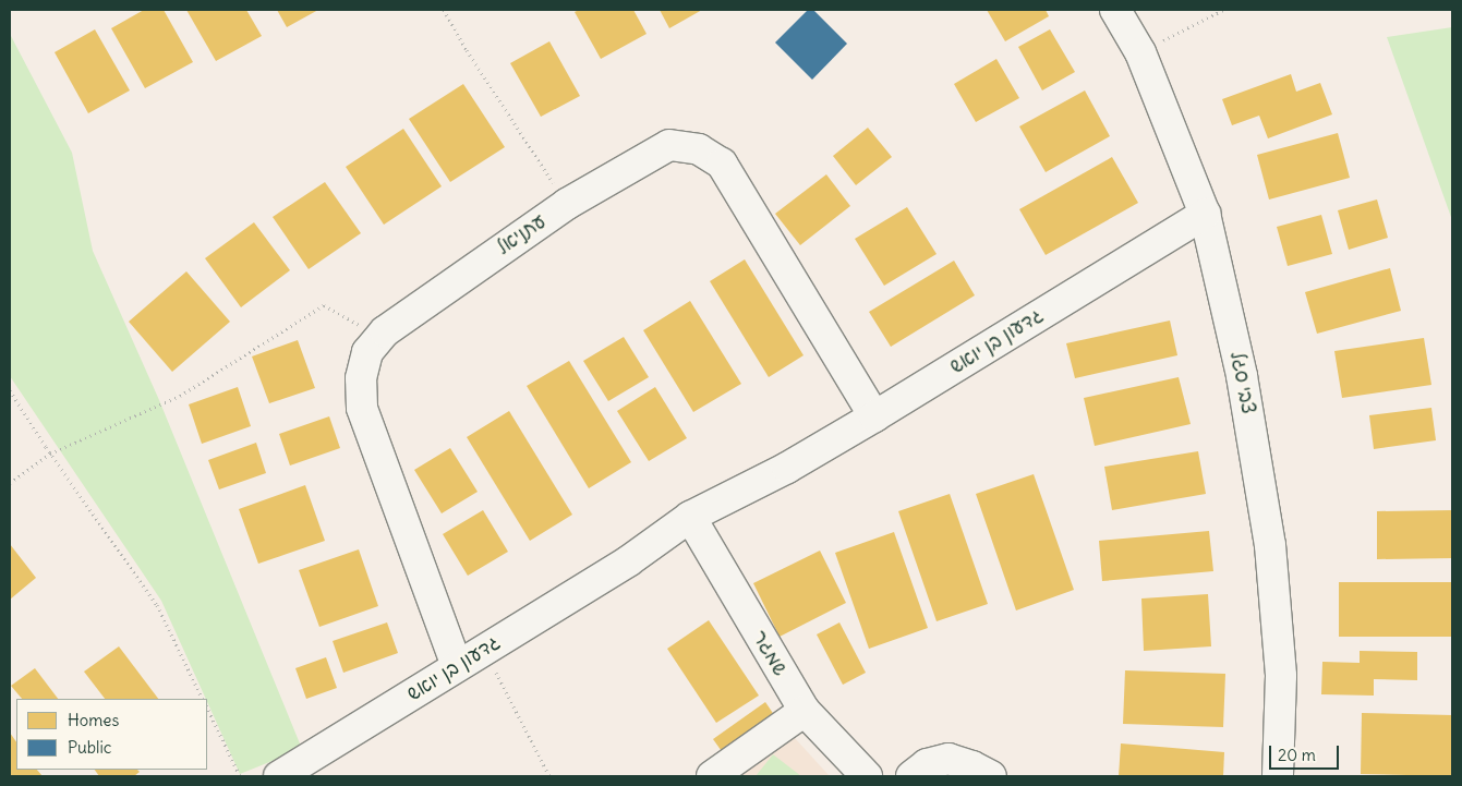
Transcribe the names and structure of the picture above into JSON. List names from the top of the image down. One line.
{"streets":{"street":["עתניאל","גדעון בן יואש","צבי סגל","שמגר"]},"crossings":[["עתניאל","גדעון בן יואש"],["גדעון בן יואש","צבי סגל"],["גדעון בן יואש","שמגר"]],"legend":["Homes","Public"],"scale_bar":"20 m"}
